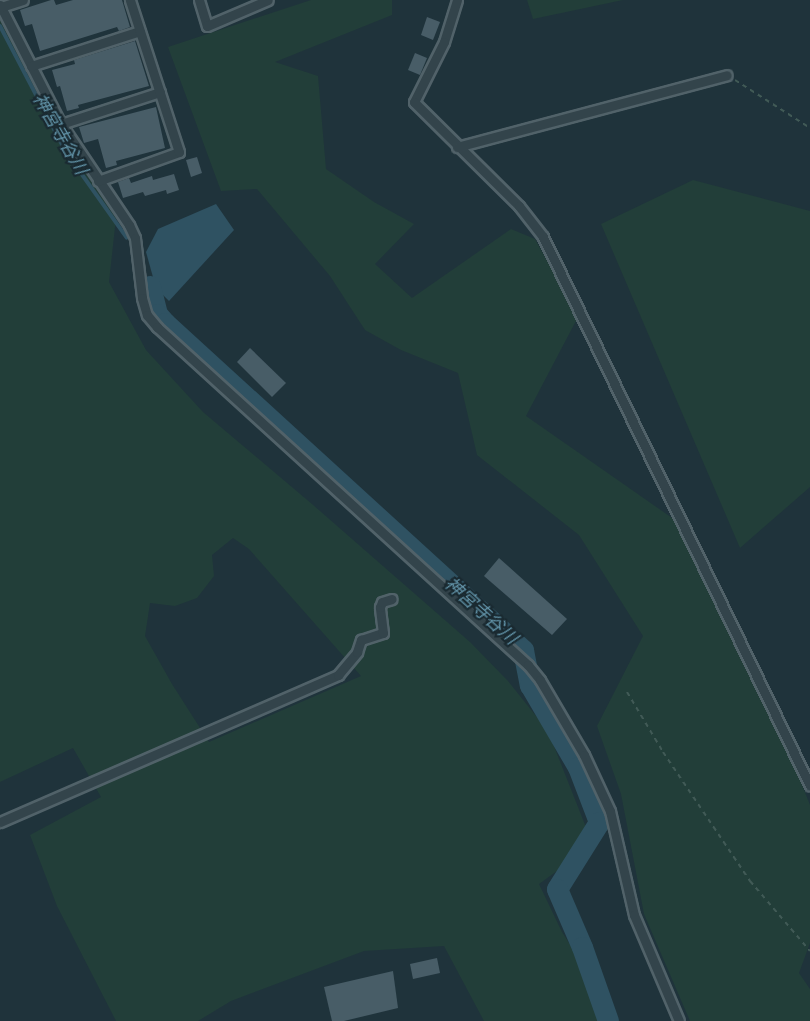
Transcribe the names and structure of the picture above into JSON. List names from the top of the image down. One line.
{"water":["神宮寺谷川"]}
